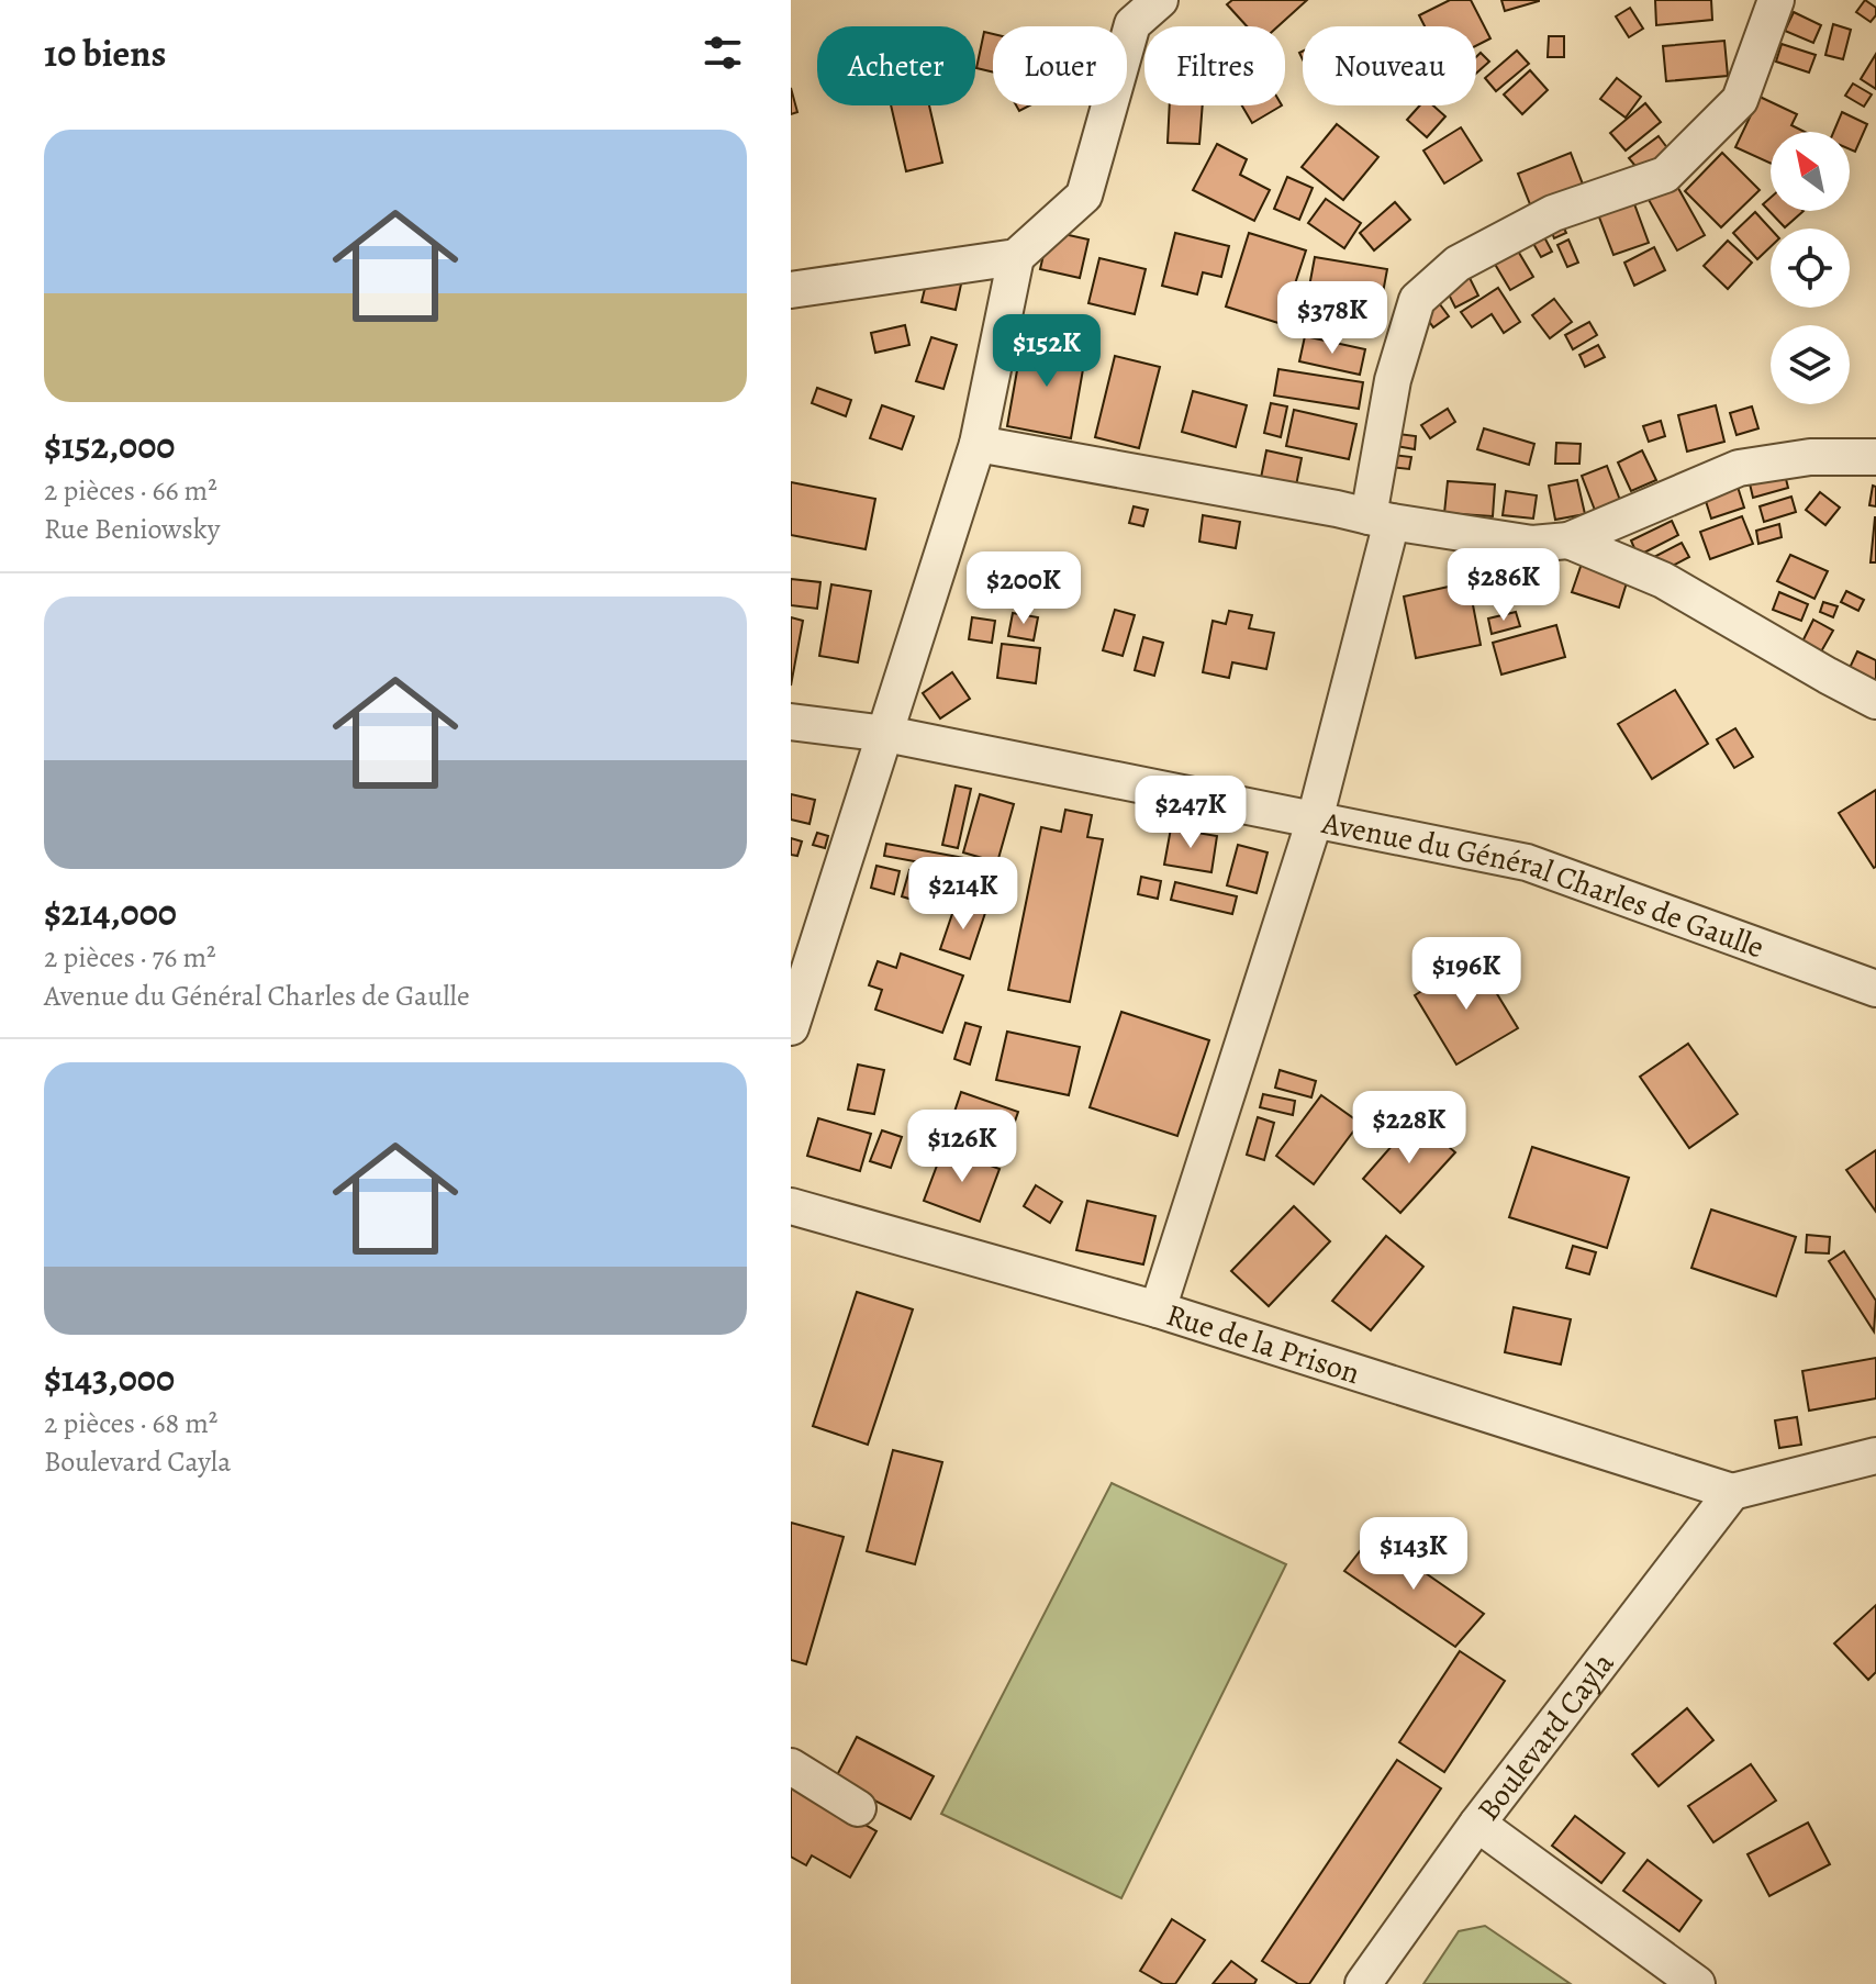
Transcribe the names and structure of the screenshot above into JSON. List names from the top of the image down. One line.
{"streets":{"street":["Avenue du Général Charles de Gaulle","Rue de la Prison","Boulevard Cayla"]},"crossings":[["Rue de la Prison","Boulevard Cayla"]],"north":"top left","page":{"heading":"10 biens","chip":["Acheter","Louer","Filtres","Nouveau"],"list":[{"name":"$152,000","note":"2 pièces · 66 m² · Rue Beniowsky"},{"name":"$214,000","note":"2 pièces · 76 m² · Avenue du Général Charles de Gaulle"},{"name":"$143,000","note":"2 pièces · 68 m² · Boulevard Cayla"}],"price":["$378K","$152K","$286K","$200K","$247K","$214K","$196K","$228K","$126K","$143K"]}}
